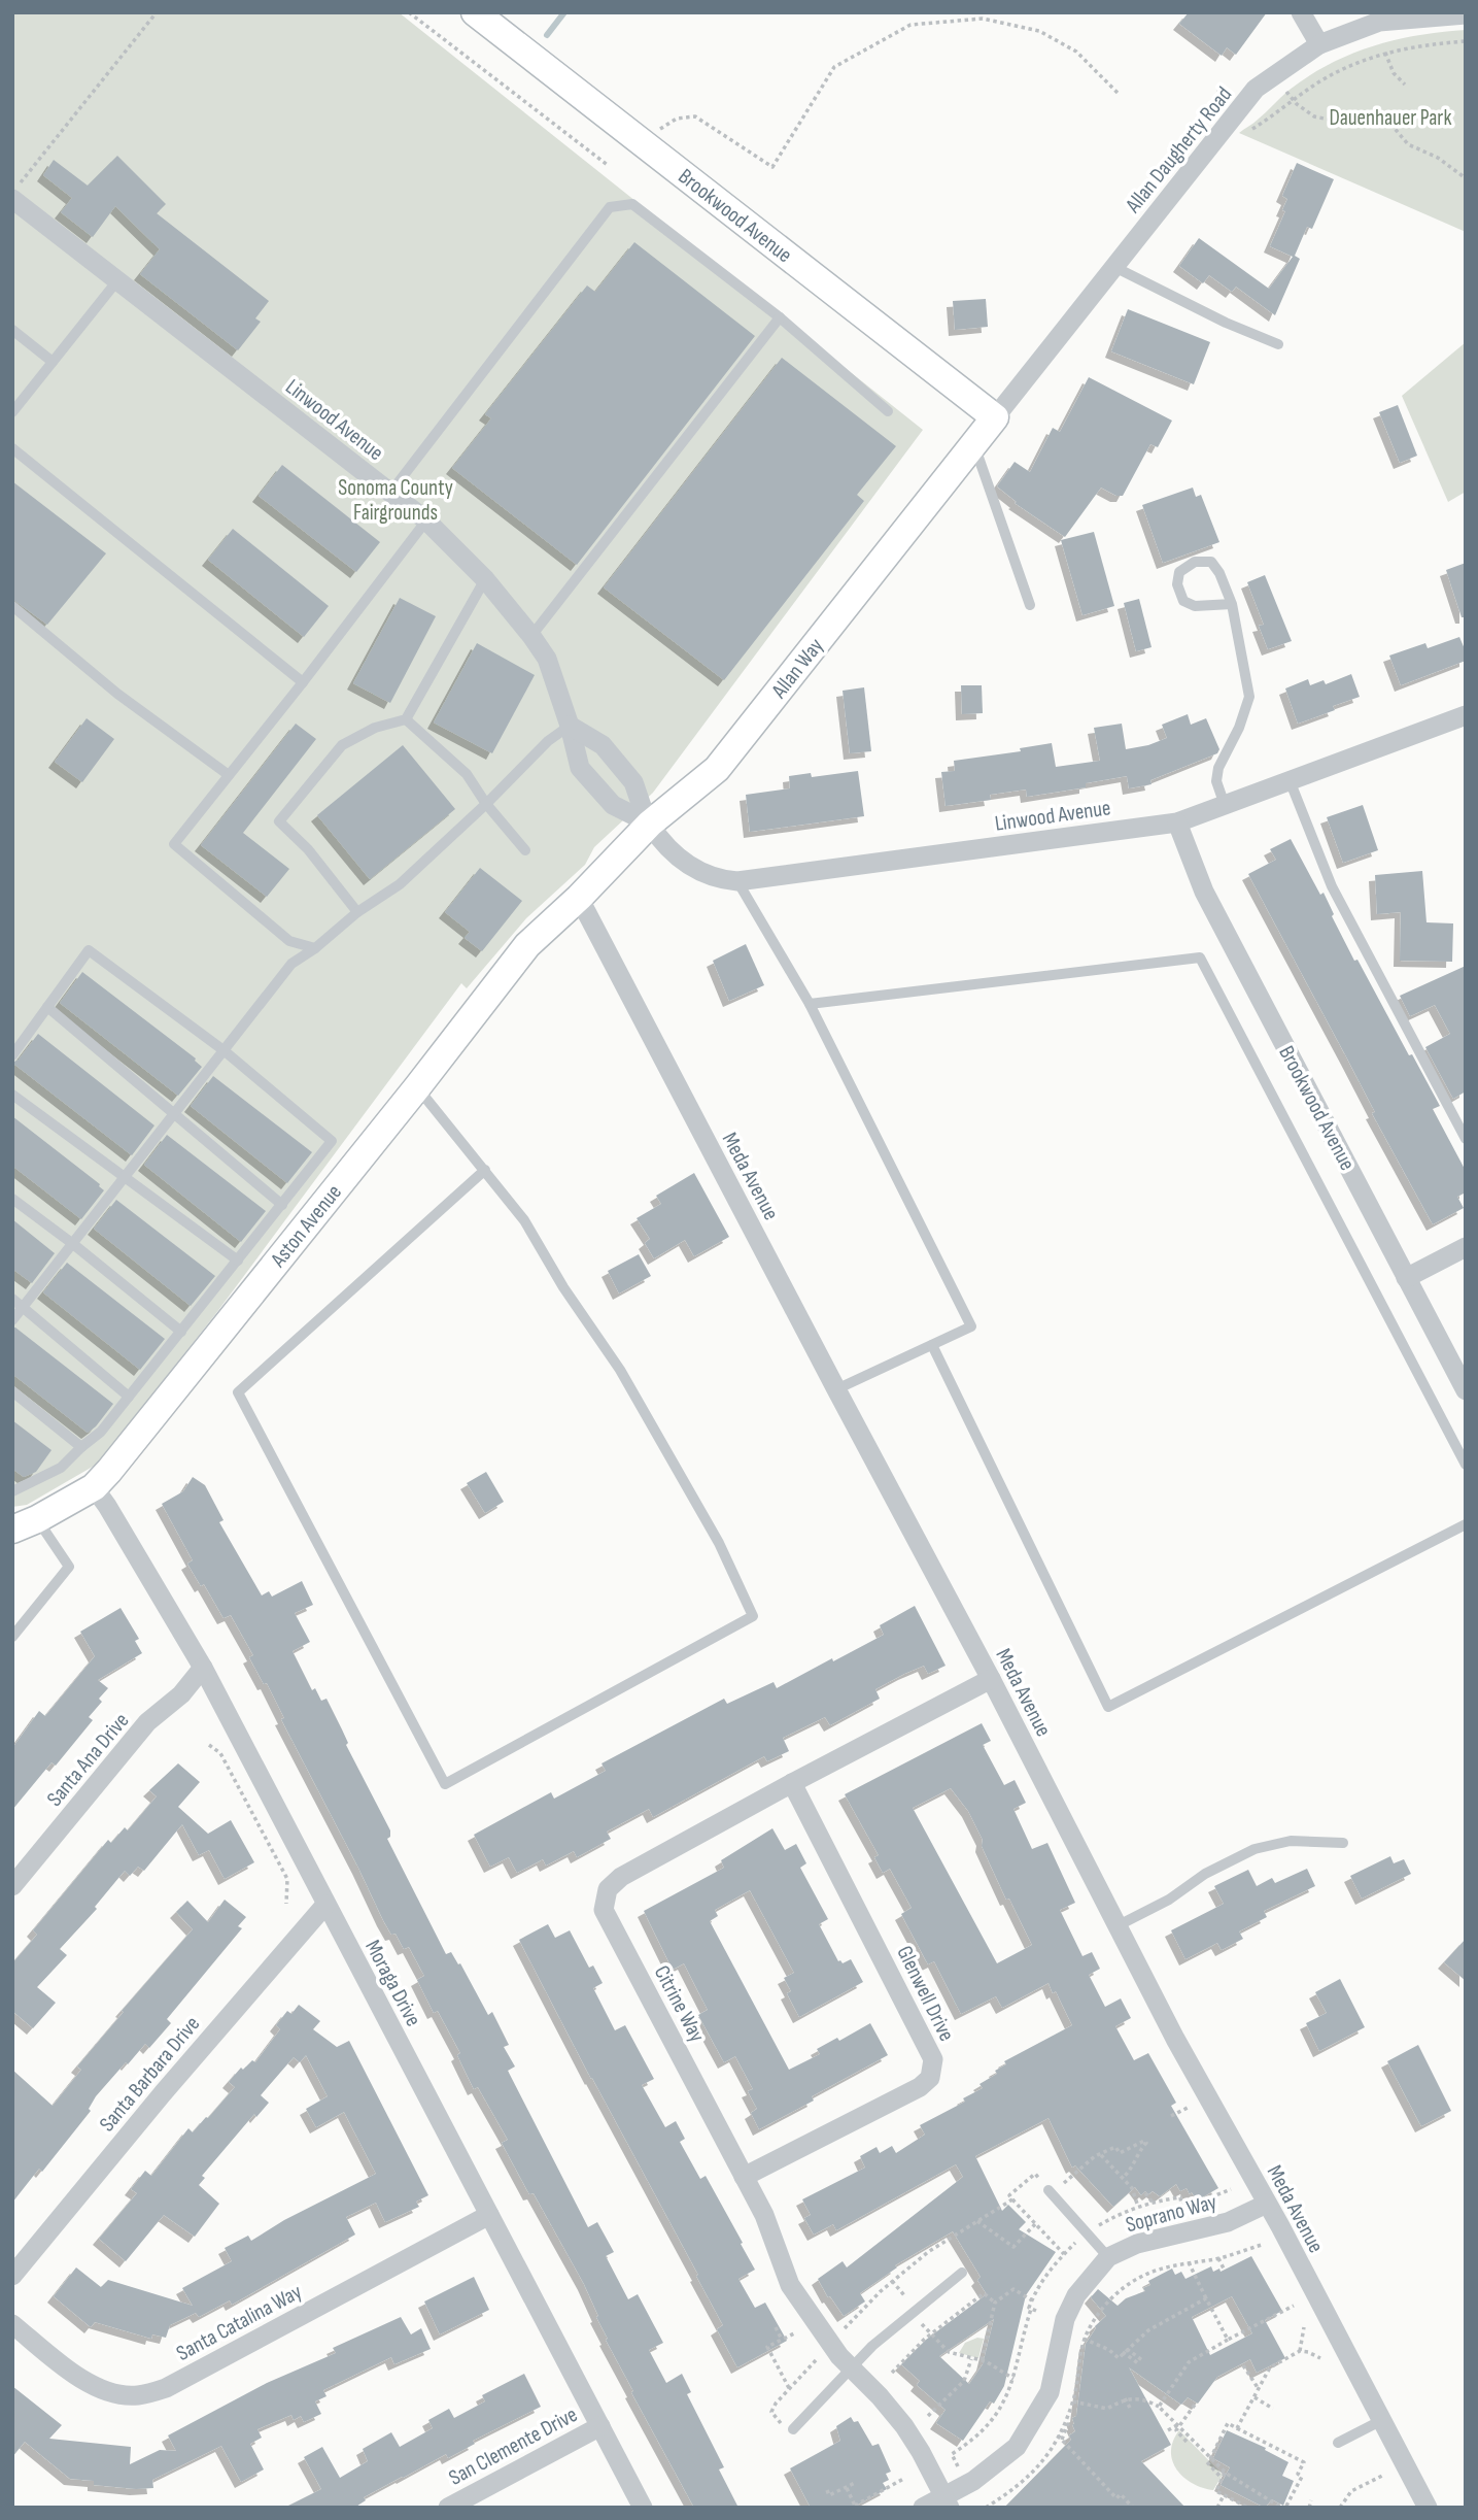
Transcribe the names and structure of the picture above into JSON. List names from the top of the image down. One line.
{"streets":{"street":["Allan Daugherty Road","Brookwood Avenue","Linwood Avenue","Allan Way","Meda Avenue","Aston Avenue","Santa Ana Drive","Moraga Drive","Glenwell Drive","Citrine Way","Santa Barbara Drive","Soprano Way","Santa Catalina Way","San Clemente Drive"]},"crossings":[["Allan Daugherty Road","Brookwood Avenue"],["Allan Daugherty Road","Allan Way"],["Brookwood Avenue","Linwood Avenue"],["Brookwood Avenue","Allan Way"],["Linwood Avenue","Allan Way"],["Allan Way","Meda Avenue"],["Allan Way","Aston Avenue"],["Meda Avenue","Aston Avenue"],["Meda Avenue","Citrine Way"],["Meda Avenue","Soprano Way"],["Aston Avenue","Moraga Drive"],["Santa Ana Drive","Moraga Drive"],["Moraga Drive","Santa Barbara Drive"],["Moraga Drive","Santa Catalina Way"],["Moraga Drive","San Clemente Drive"],["Glenwell Drive","Citrine Way"],["Citrine Way","Soprano Way"]],"parks":["Dauenhauer Park","Sonoma County Fairgrounds"]}
